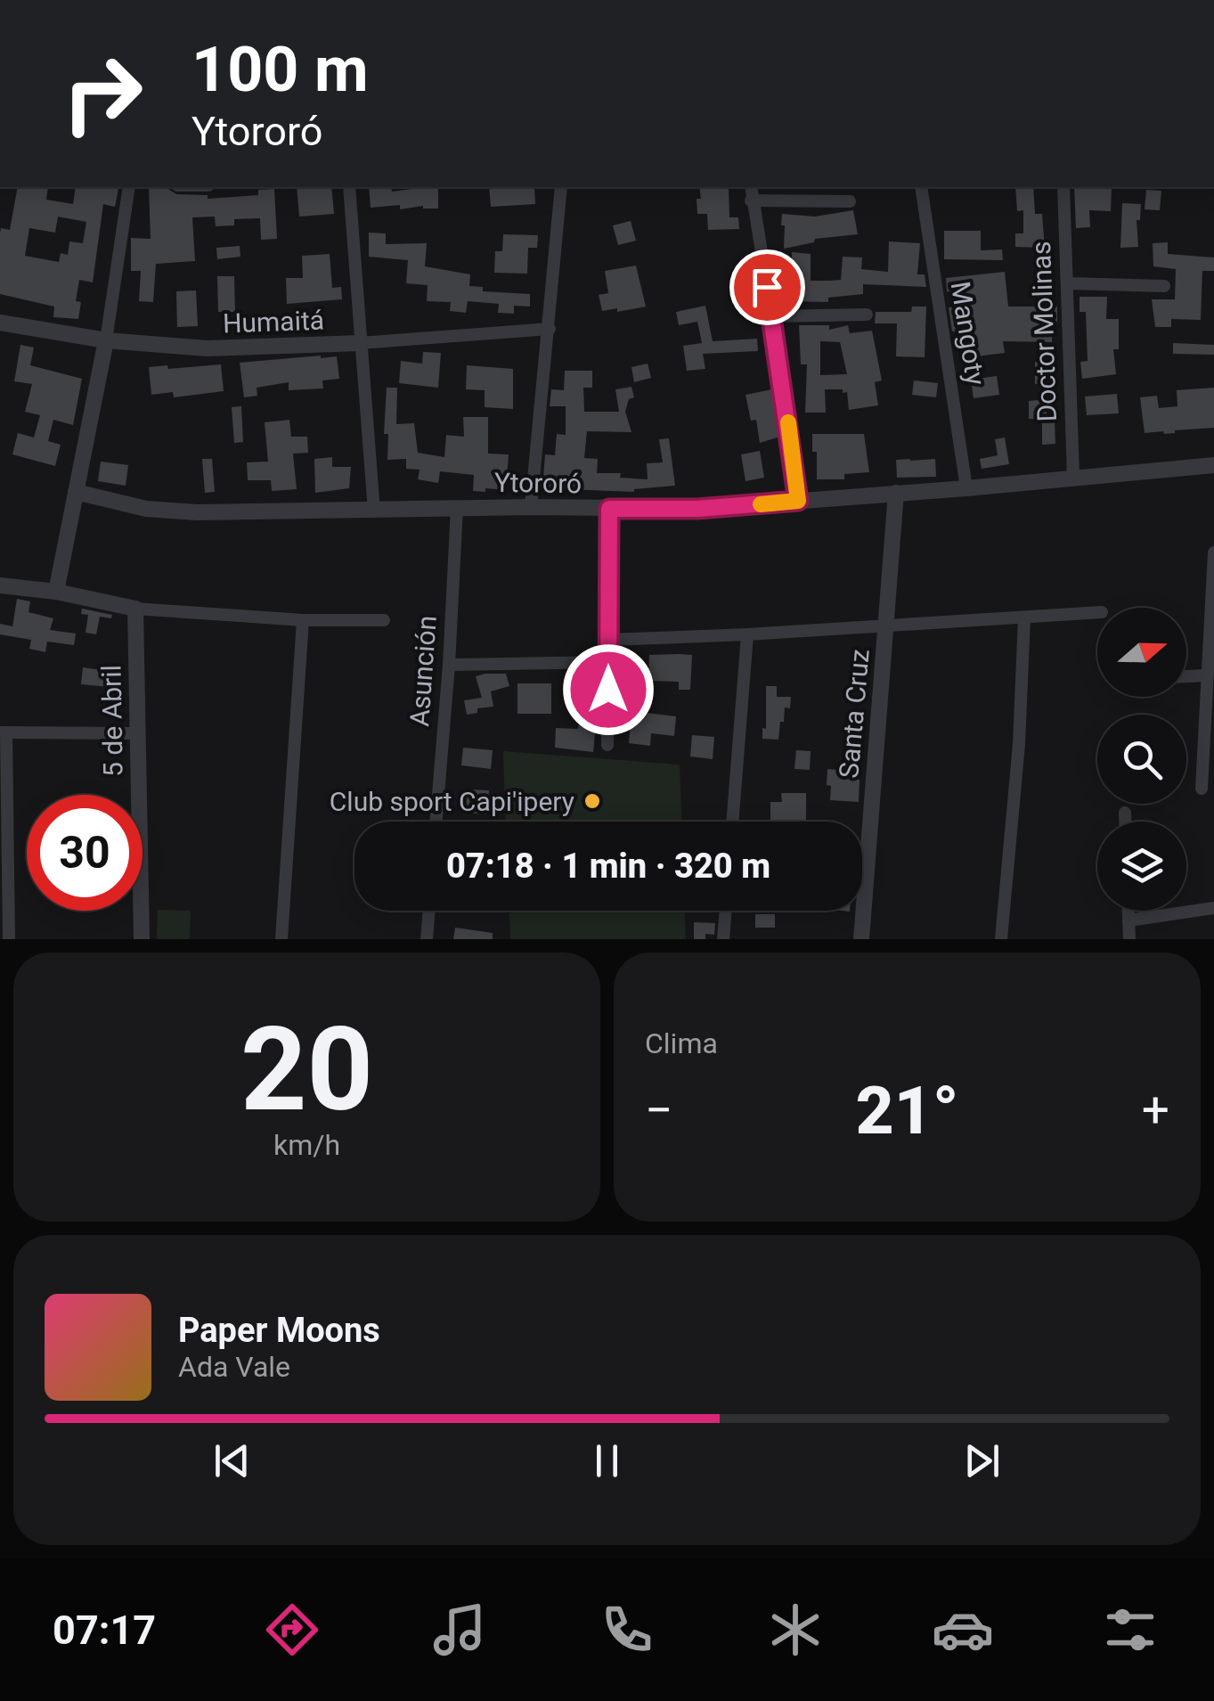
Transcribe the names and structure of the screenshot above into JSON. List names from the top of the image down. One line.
{"streets":{"street":["Humaitá","Doctor Molinas","Mangoty","Ytororó","Asunción","Santa Cruz","5 de Abril"]},"crossings":[["Doctor Molinas","Ytororó"],["Mangoty","Ytororó"],["Ytororó","Asunción"],["Ytororó","Santa Cruz"]],"places":["Club sport Capi'ipery"],"north":"right","page":{"turn":["100 m","Ytororó"],"limit":"30","trip":"07:18 · 1 min · 320 m","tile":[["20","km/h"],"Clima"],"heat":["−","21°","+"],"song":["Paper Moons","Ada Vale"],"tabs":"07:17"}}
